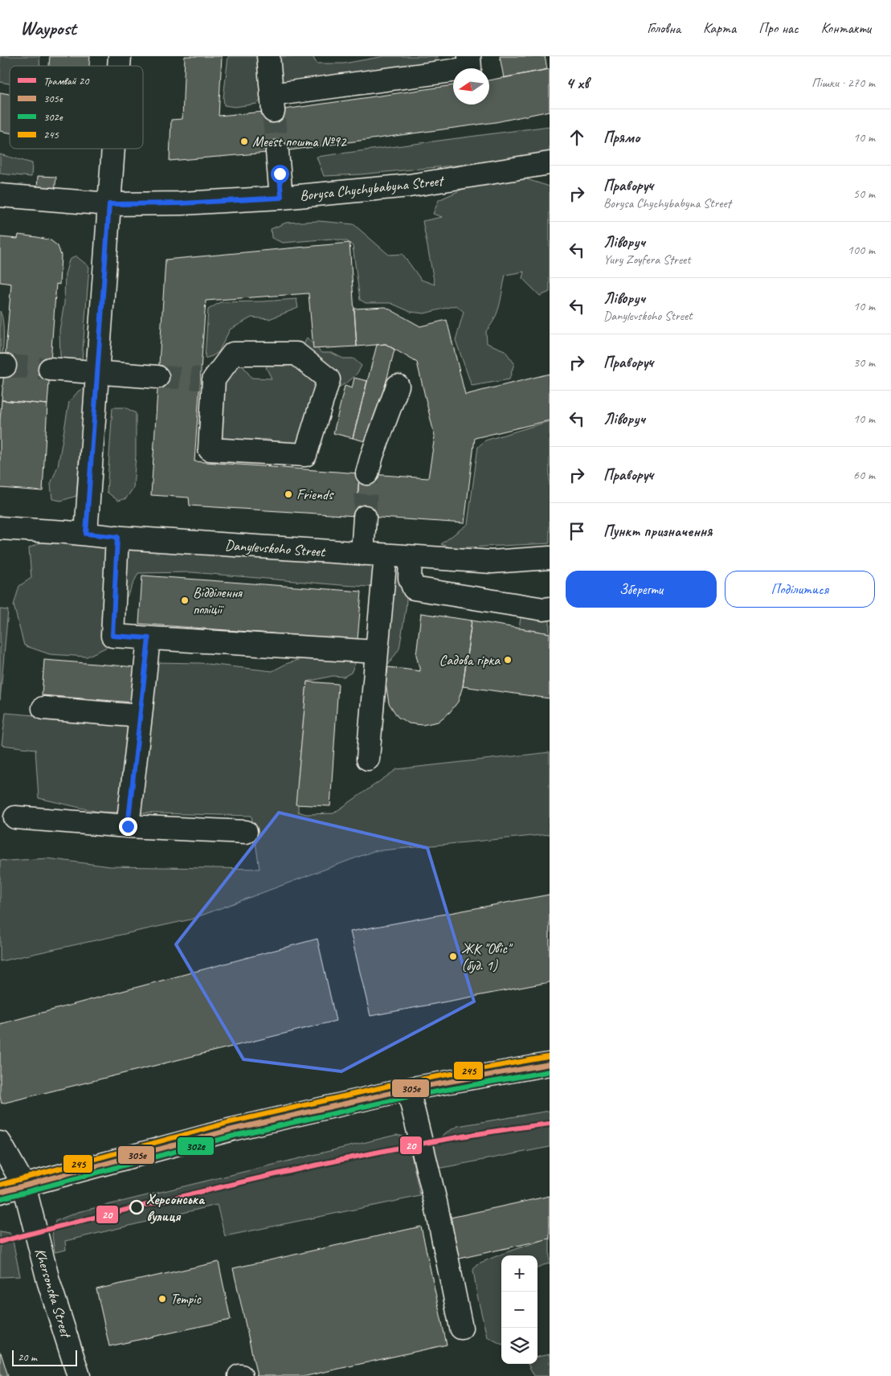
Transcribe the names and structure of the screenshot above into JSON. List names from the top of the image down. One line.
{"streets":{"street":["Borysa Chychybabyna Street","Danylevskoho Street","Khersonska Street"]},"places":["Meest пошта №92","Friends","Відділення поліції","Садова гірка","ЖК \"Овіс\" (буд. 1)","Херсонська вулиця","Тетріс"],"lines":["transit line 245","transit line 305e","transit line 302е","tram line 20"],"legend":["Трамвай 20","305e","302е","245"],"scale_bar":"20 m","north":"left","page":{"header":"Waypost","nav":["Головна","Карта","Про нас","Контакти"],"heading":["4 хв","Пішки · 270 m"],"list":[["Прямо","10 m"],["Праворуч","Borysa Chychybabyna Street","50 m"],["Ліворуч","Yury Zoyfera Street","100 m"],["Ліворуч","Danylevskoho Street","10 m"],["Праворуч","30 m"],["Ліворуч","10 m"],["Праворуч","60 m"],"Пункт призначення"],"buttons":["Зберегти","Поділитися"],"map_buttons":["+","−"],"scale":"20 m"}}
